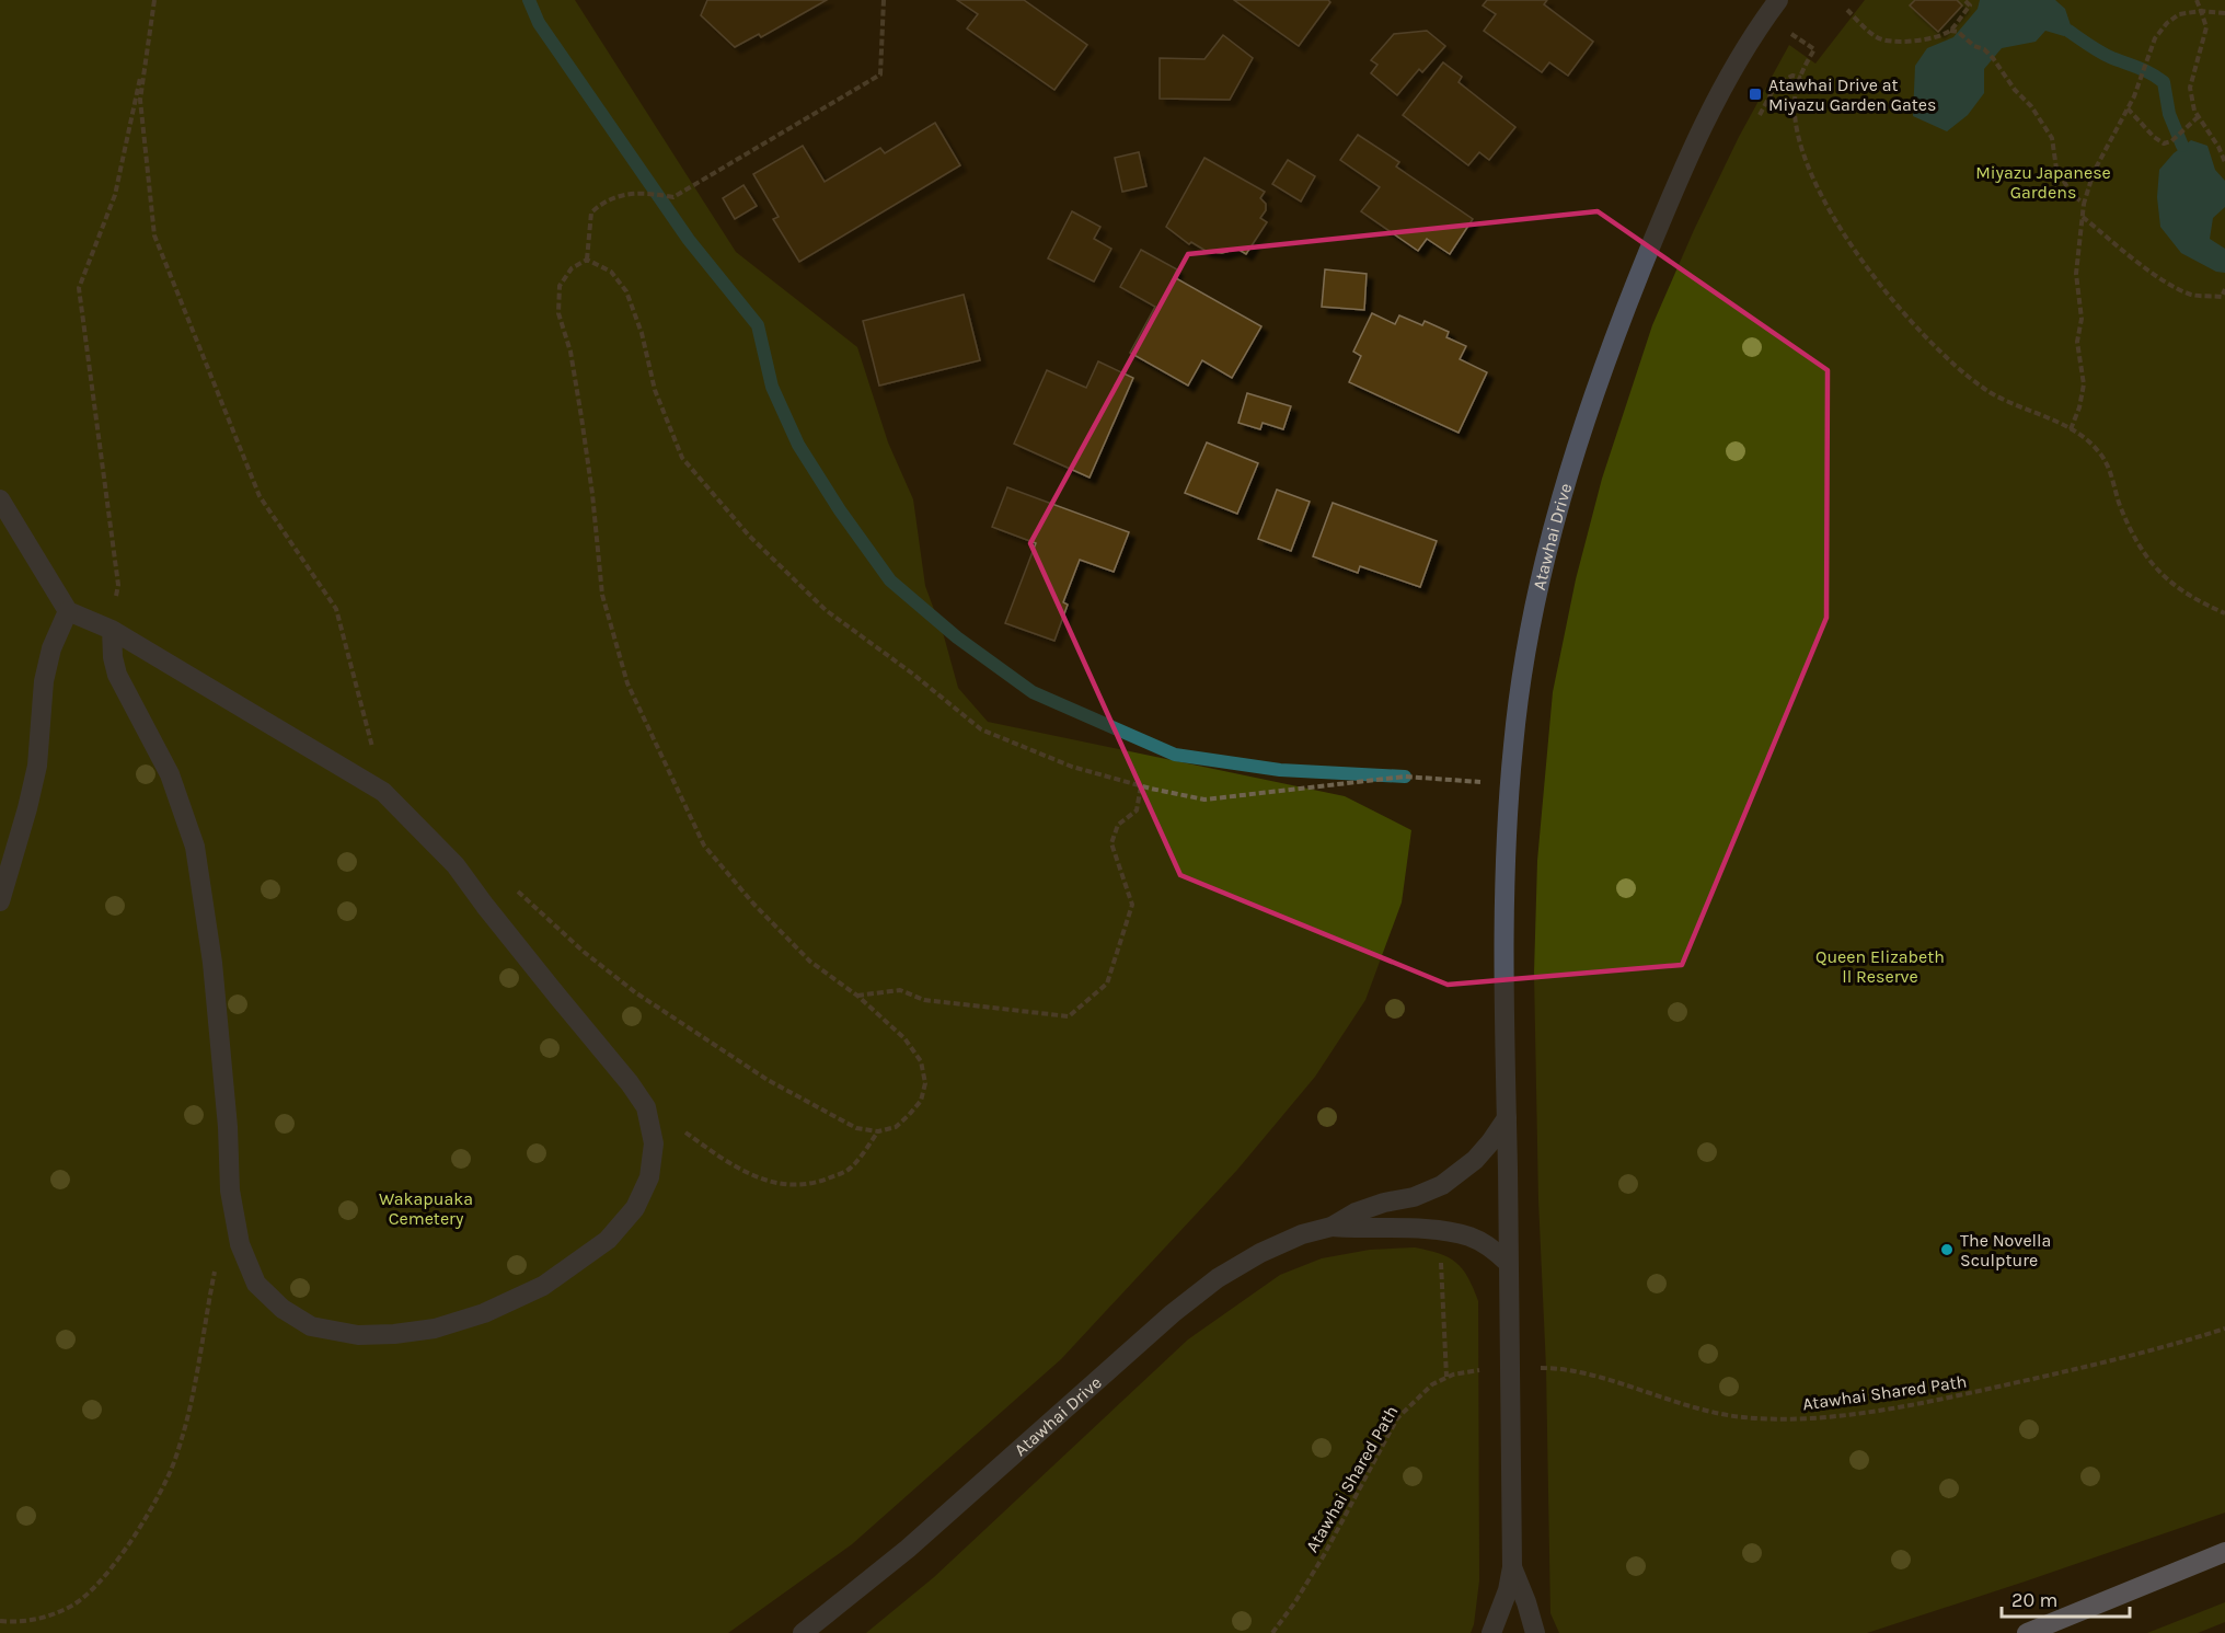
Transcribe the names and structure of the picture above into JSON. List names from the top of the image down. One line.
{"streets":{"street":["Atawhai Drive"],"path":["Atawhai Shared Path"]},"parks":["Miyazu Japanese Gardens","Queen Elizabeth ll Reserve","Wakapuaka Cemetery"],"places":{"transit":["Atawhai Drive at Miyazu Garden Gates"],"other":["The Novella Sculpture"]},"scale_bar":"20 m"}
